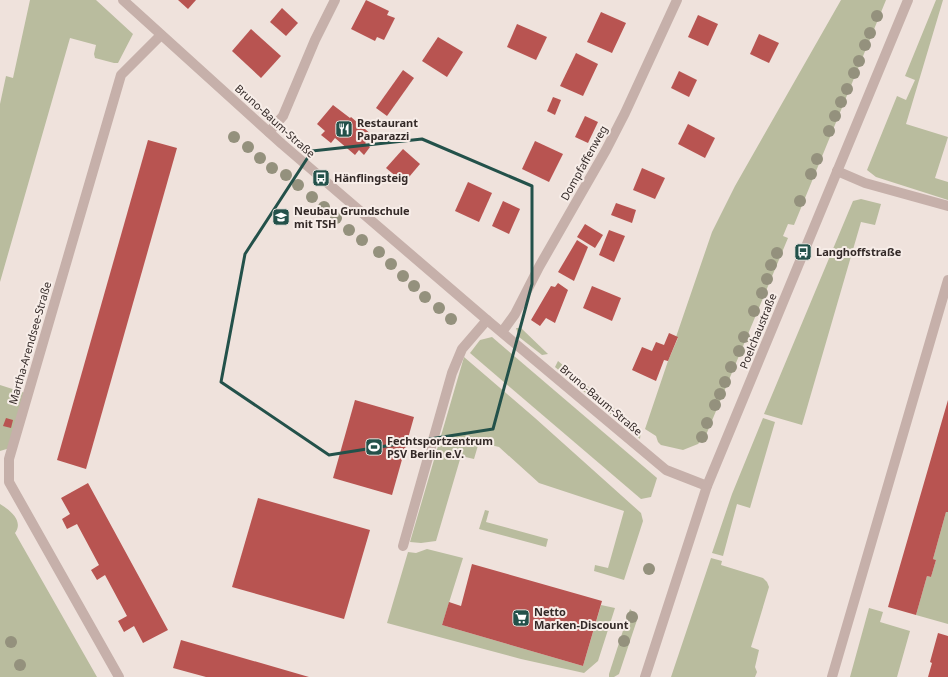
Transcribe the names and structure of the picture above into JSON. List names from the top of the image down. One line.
{"streets":{"street":["Bruno-Baum-Straße","Dompfaffenweg","Poelchaustraße","Martha-Arendsee-Straße"]},"crossings":[["Bruno-Baum-Straße","Dompfaffenweg"],["Bruno-Baum-Straße","Poelchaustraße"],["Bruno-Baum-Straße","Martha-Arendsee-Straße"]],"places":{"restaurant":["Restaurant Paparazzi"],"bus stop":["Hänflingsteig","Langhoffstraße"],"school or university":["Neubau Grundschule mit TSH"],"sports":["Fechtsportzentrum PSV Berlin e.V."],"supermarket":["Netto Marken-Discount"]}}
